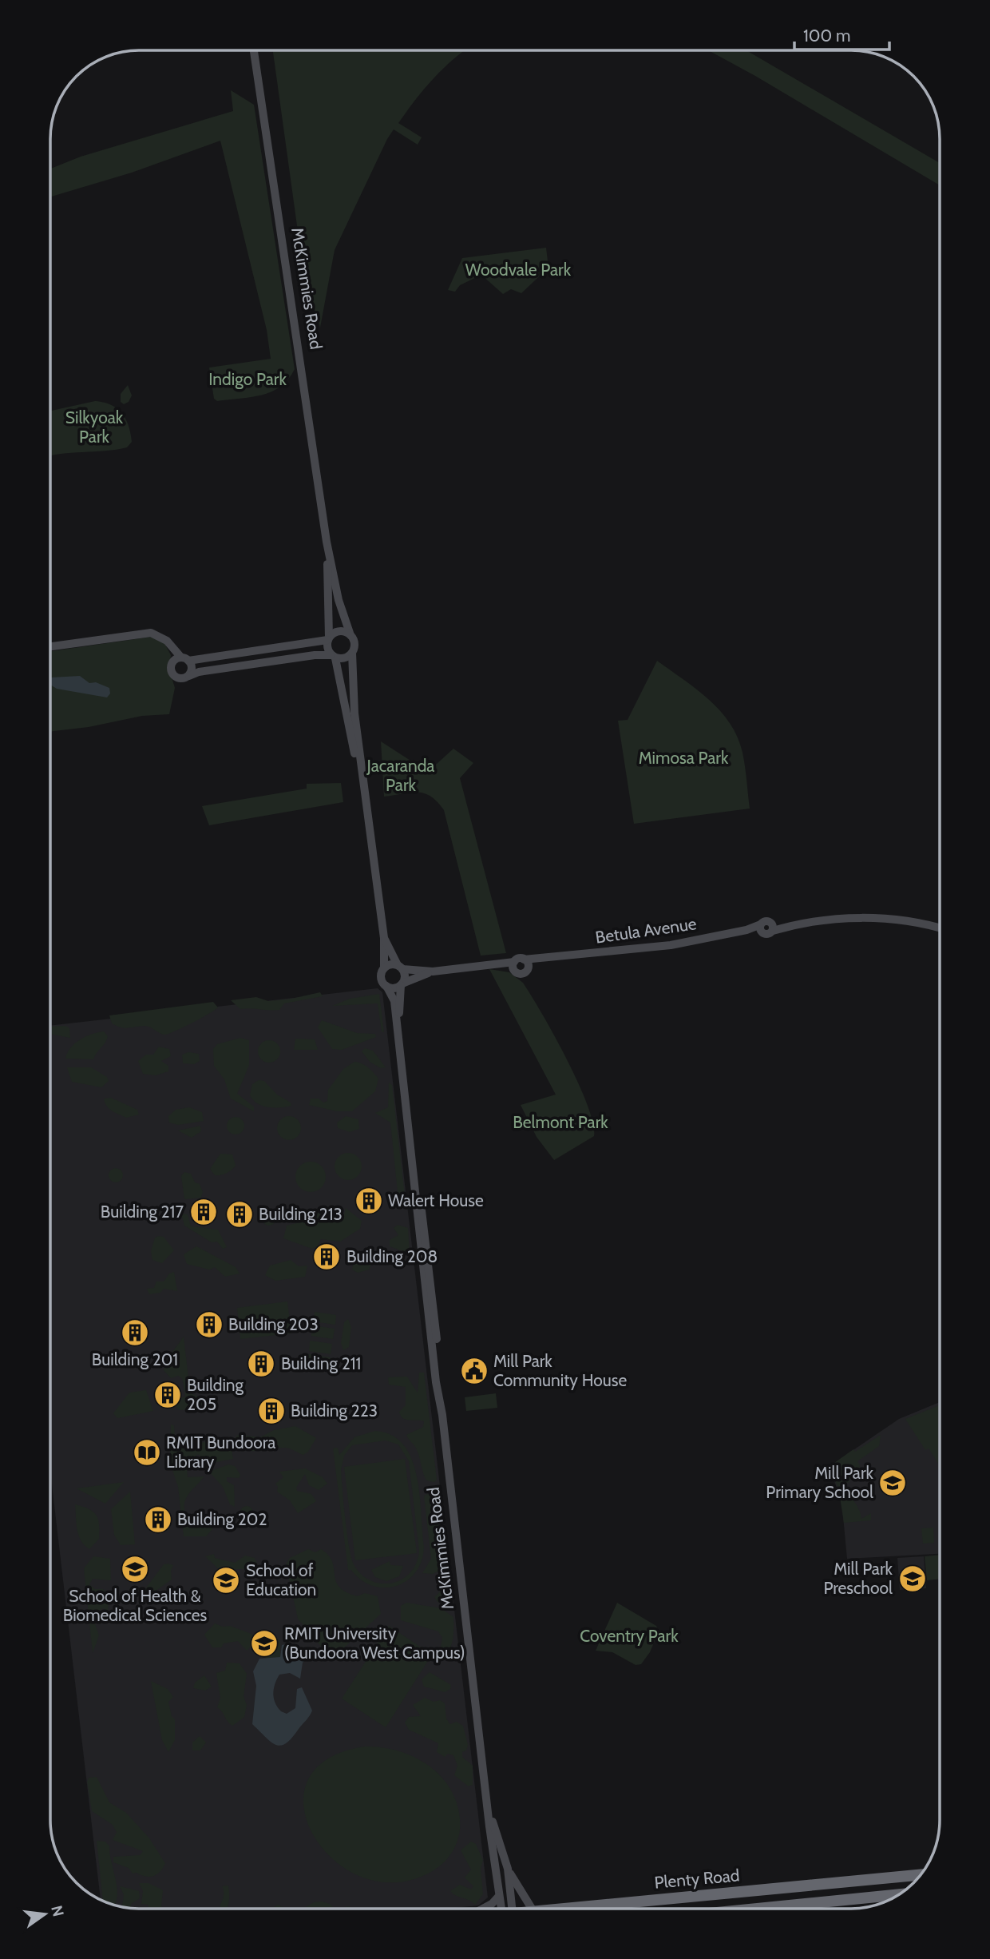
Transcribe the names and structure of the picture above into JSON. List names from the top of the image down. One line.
{"streets":{"highway":["Plenty Road"],"main road":["McKimmies Road","Betula Avenue"]},"crossings":[["McKimmies Road","Betula Avenue"]],"parks":["Woodvale Park","Indigo Park","Silkyoak Park","Mimosa Park","Jacaranda Park","Belmont Park","Coventry Park"],"places":{"building":["Walert House","Building 217","Building 213","Building 208","Building 203","Building 201","Building 211","Building 205","Building 223","Building 202"],"public building":["Mill Park Community House"],"library":["RMIT Bundoora Library"],"school or university":["Mill Park Primary School","School of Health & Biomedical Sciences","Mill Park Preschool","School of Education","RMIT University (Bundoora West Campus)"]},"scale_bar":"100 m","north":"right"}
